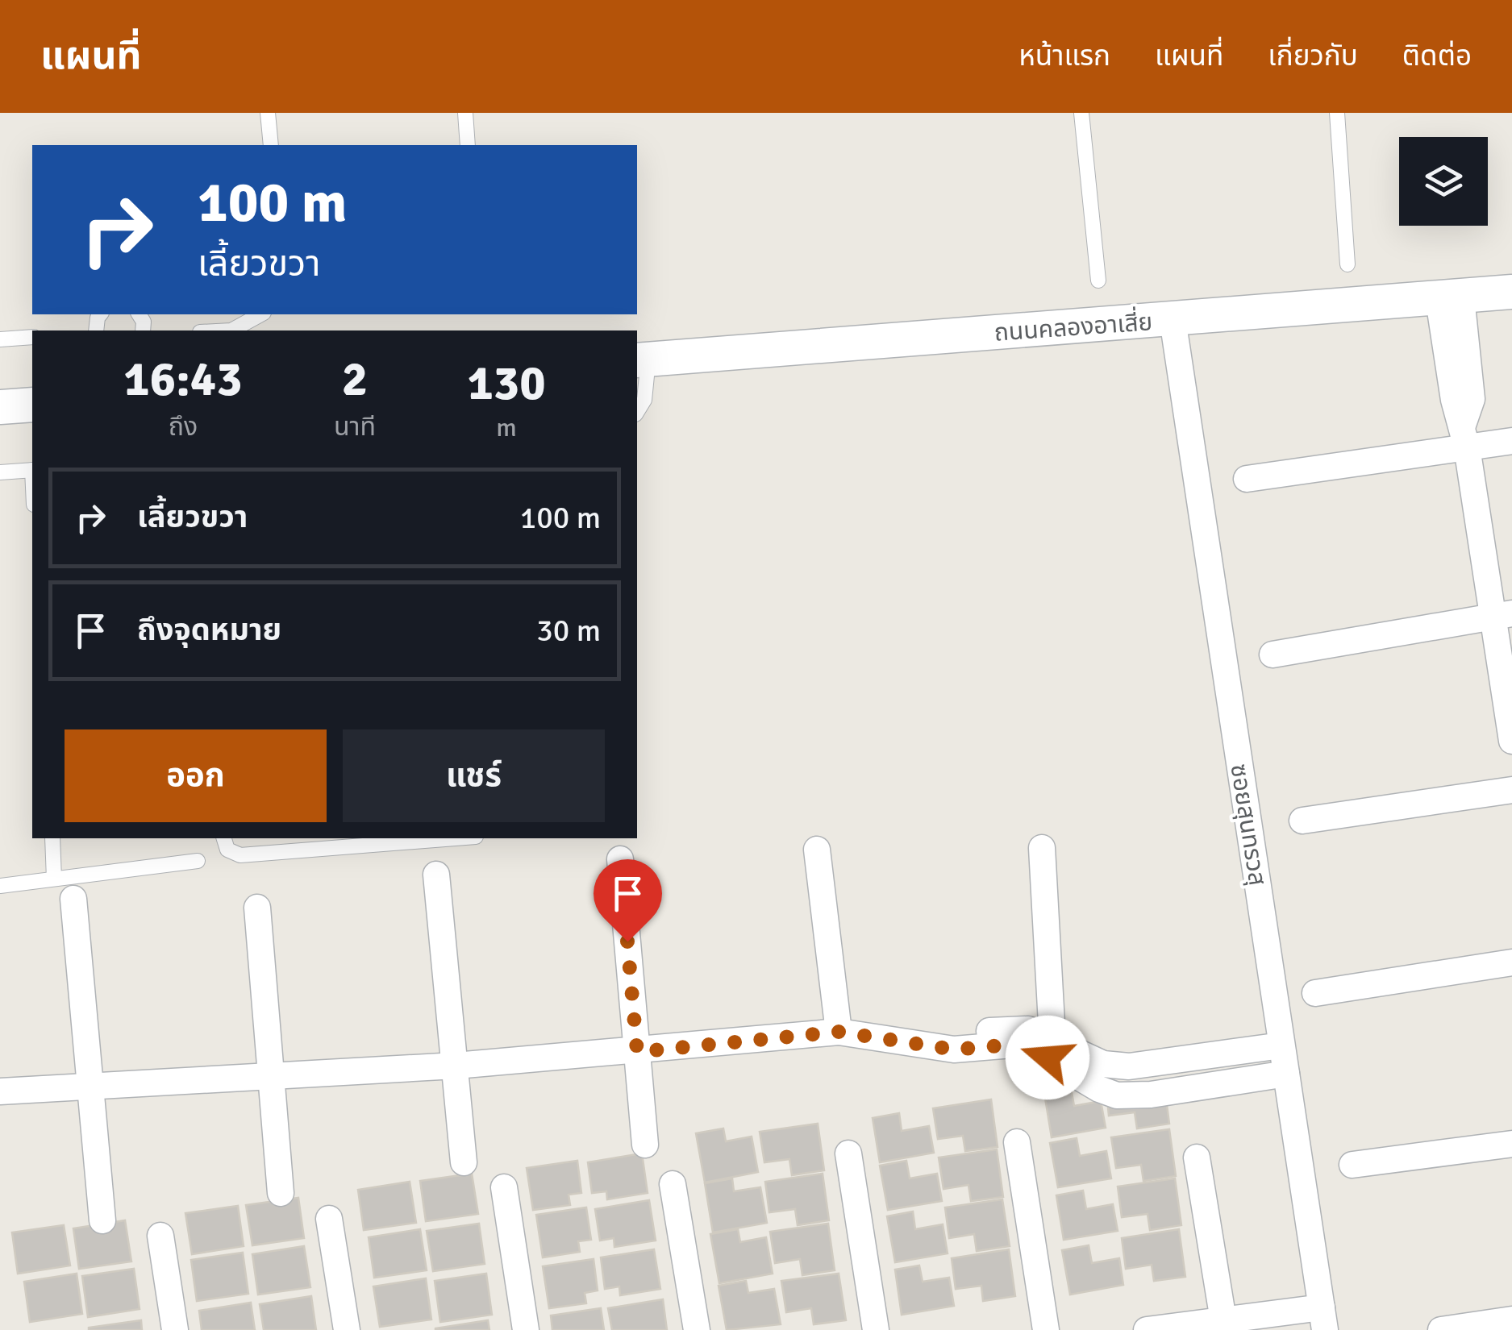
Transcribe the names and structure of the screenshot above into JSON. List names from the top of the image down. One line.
{"streets":{"street":["ถนนคลองอาเสี่ย","ซอยสุนทรวสุ"]},"crossings":[["ถนนคลองอาเสี่ย","ซอยสุนทรวสุ"]],"page":{"header":"แผนที่","nav":["หน้าแรก","แผนที่","เกี่ยวกับ","ติดต่อ"],"turn":["100 m","เลี้ยวขวา"],"eta":["16:43","ถึง","2","นาที","130","m"],"list":[{"name":"เลี้ยวขวา","value":"100 m"},{"name":"ถึงจุดหมาย","value":"30 m"}],"buttons":["ออก","แชร์"]}}
